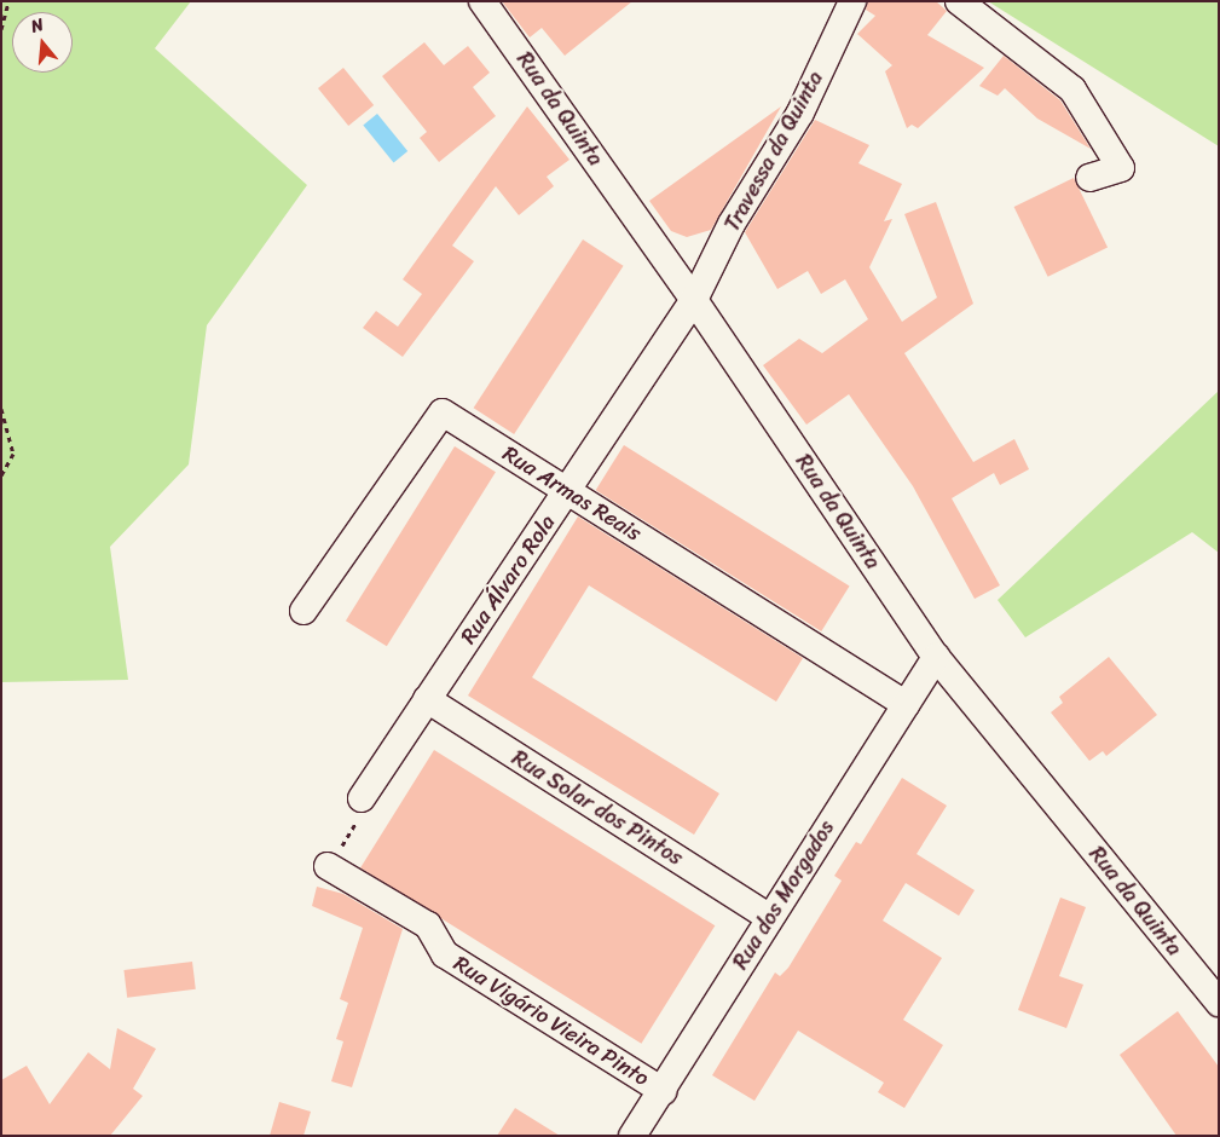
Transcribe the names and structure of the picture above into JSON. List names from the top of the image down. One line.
{"streets":{"street":["Rua da Quinta","Travessa da Quinta","Rua Armas Reais","Rua Álvaro Rola","Rua Solar dos Pintos","Rua dos Morgados","Rua Vigário Vieira Pinto"]},"crossings":[["Rua da Quinta","Travessa da Quinta"],["Rua da Quinta","Rua Álvaro Rola"],["Rua da Quinta","Rua dos Morgados"],["Travessa da Quinta","Rua Álvaro Rola"],["Rua Armas Reais","Rua Álvaro Rola"],["Rua Armas Reais","Rua dos Morgados"],["Rua Álvaro Rola","Rua Solar dos Pintos"],["Rua Solar dos Pintos","Rua dos Morgados"],["Rua dos Morgados","Rua Vigário Vieira Pinto"]],"north":"top"}
